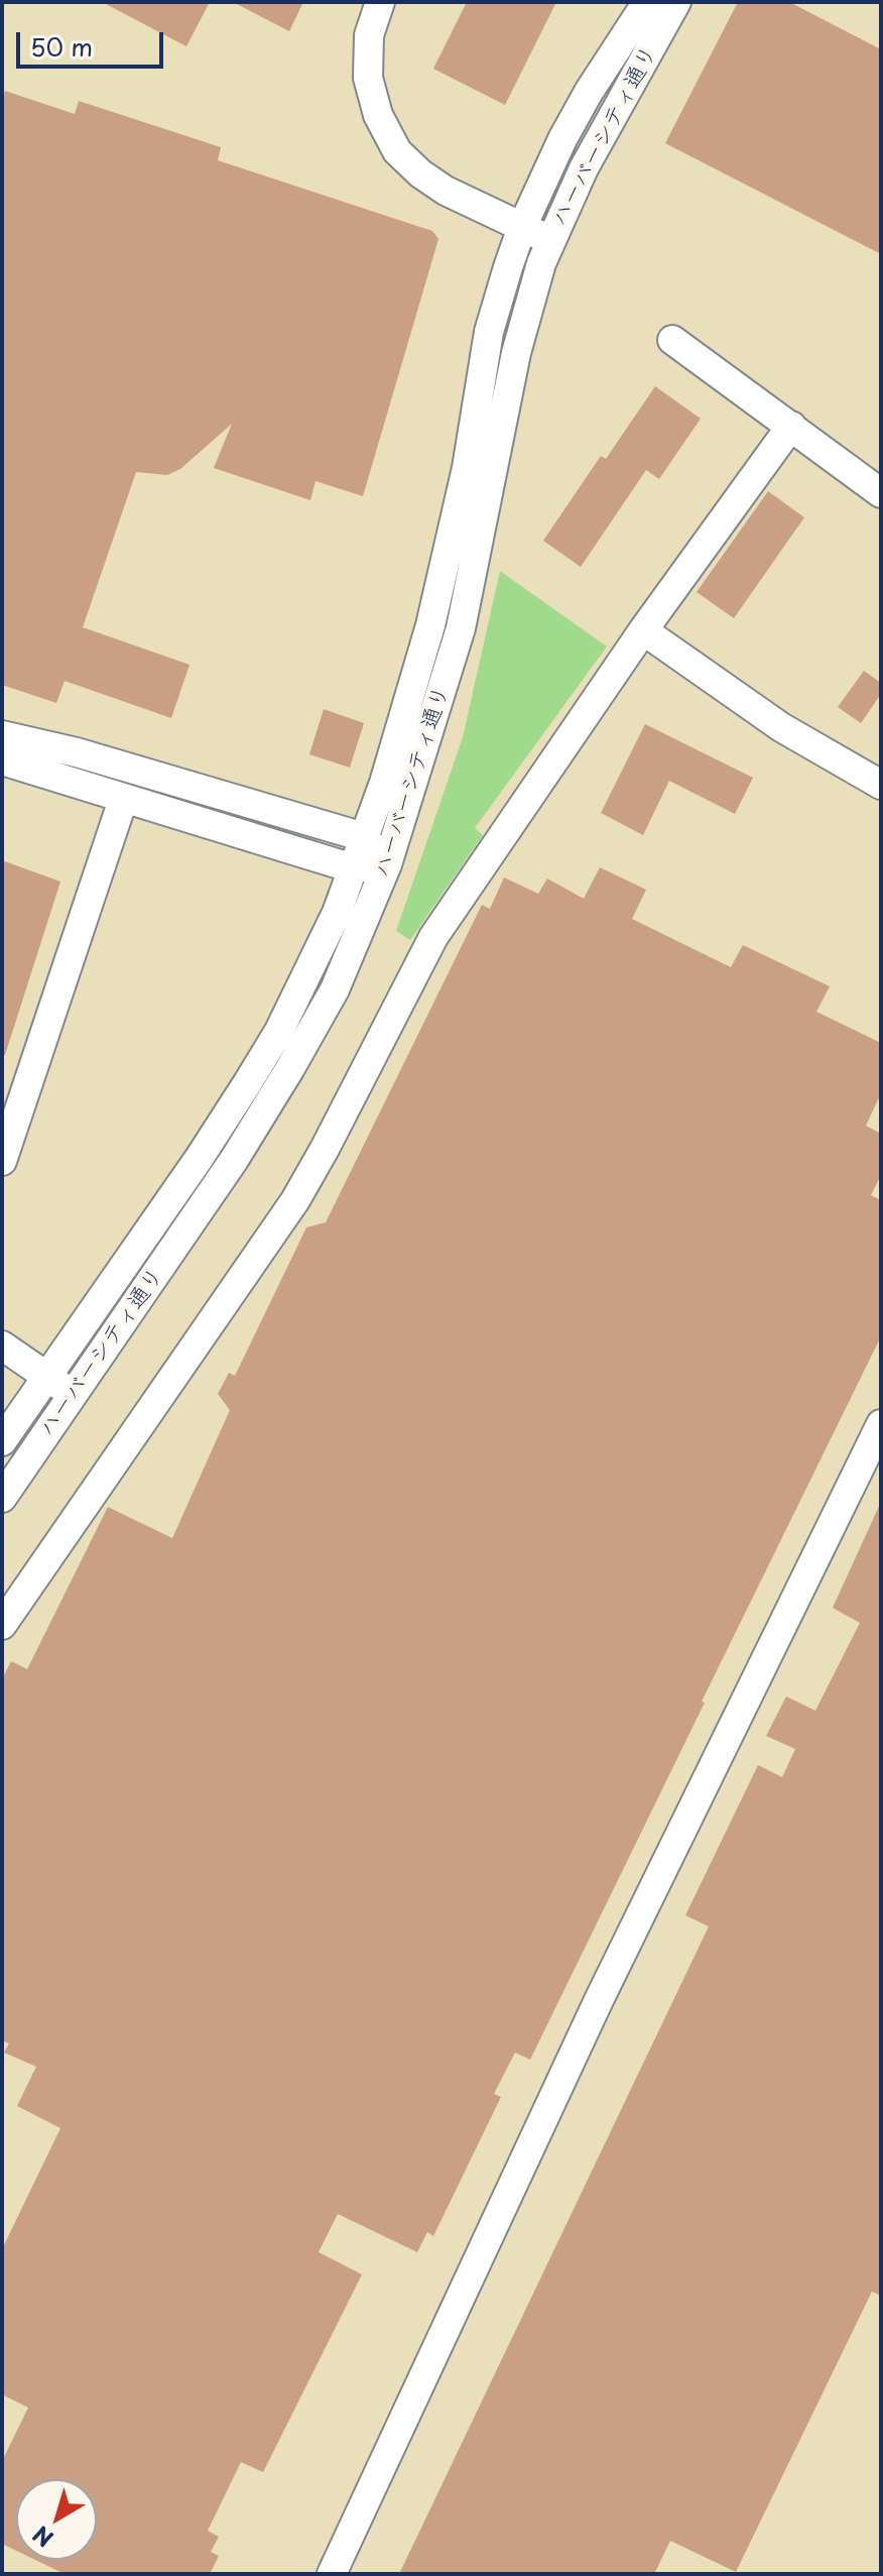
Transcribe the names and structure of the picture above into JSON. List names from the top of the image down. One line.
{"streets":{"street":["ハーバーシティ通り"]},"scale_bar":"50 m","north":"bottom left"}
